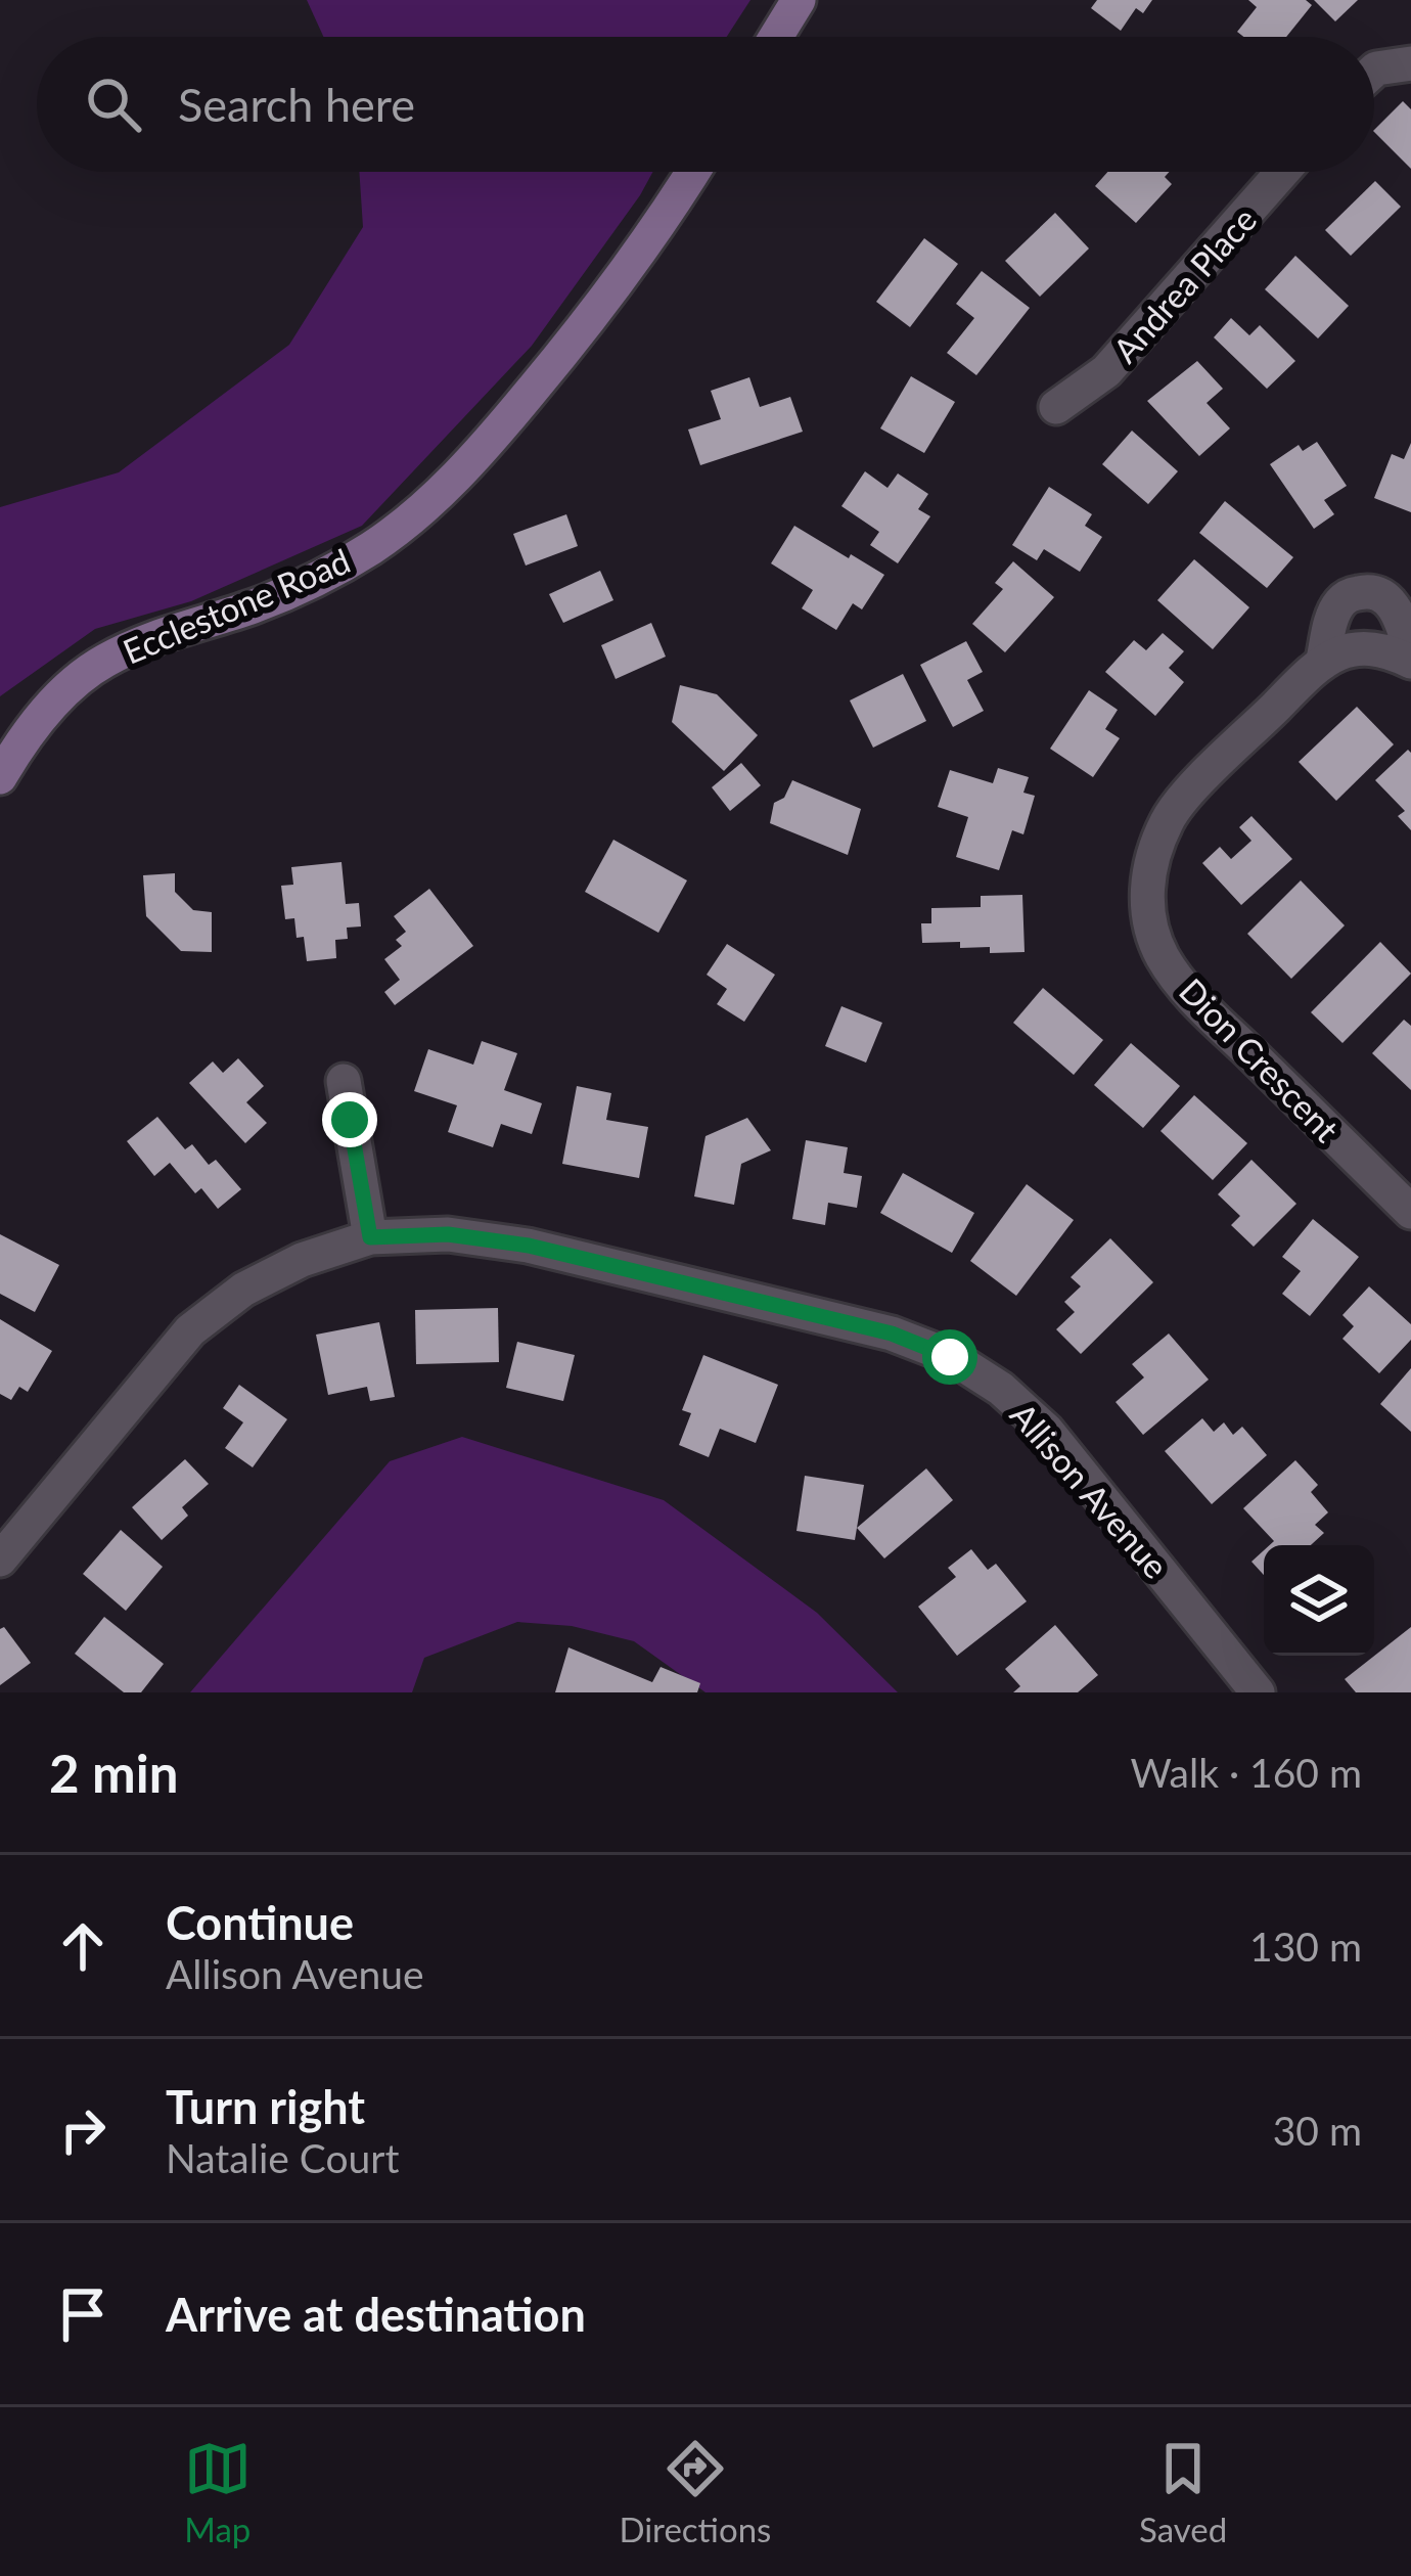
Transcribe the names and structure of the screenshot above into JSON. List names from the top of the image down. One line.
{"streets":{"main road":["Ecclestone Road"],"street":["Andrea Place","Dion Crescent","Allison Avenue"]},"page":{"search":"Search here","heading":["2 min","Walk · 160 m"],"list":[["Continue","Allison Avenue","130 m"],["Turn right","Natalie Court","30 m"],"Arrive at destination"],"nav":["Map","Directions","Saved"]}}
